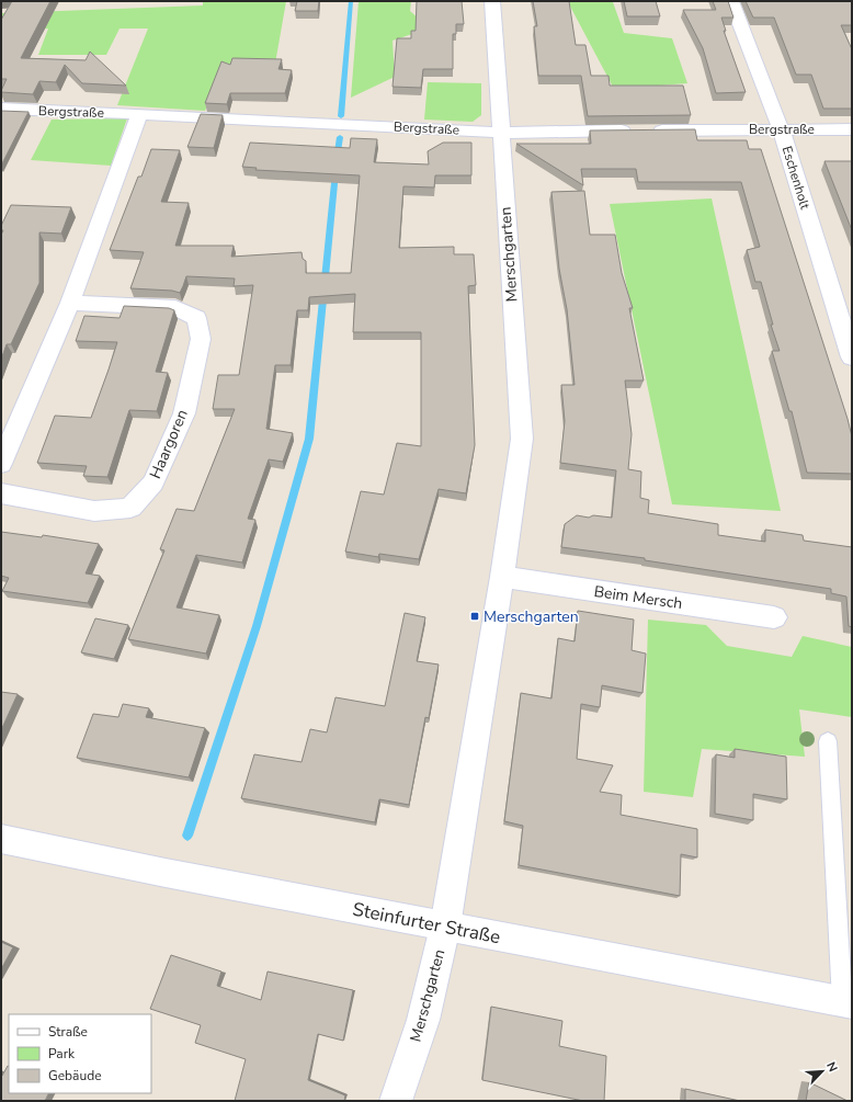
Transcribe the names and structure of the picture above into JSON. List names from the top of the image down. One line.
{"streets":{"street":["Bergstraße","Eschenholt","Merschgarten","Haargoren","Beim Mersch","Steinfurter Straße"]},"crossings":[["Bergstraße","Eschenholt"],["Bergstraße","Merschgarten"],["Merschgarten","Beim Mersch"],["Merschgarten","Steinfurter Straße"]],"places":{"transit":["Merschgarten"]},"legend":["Straße","Park","Gebäude"],"north":"top right"}
